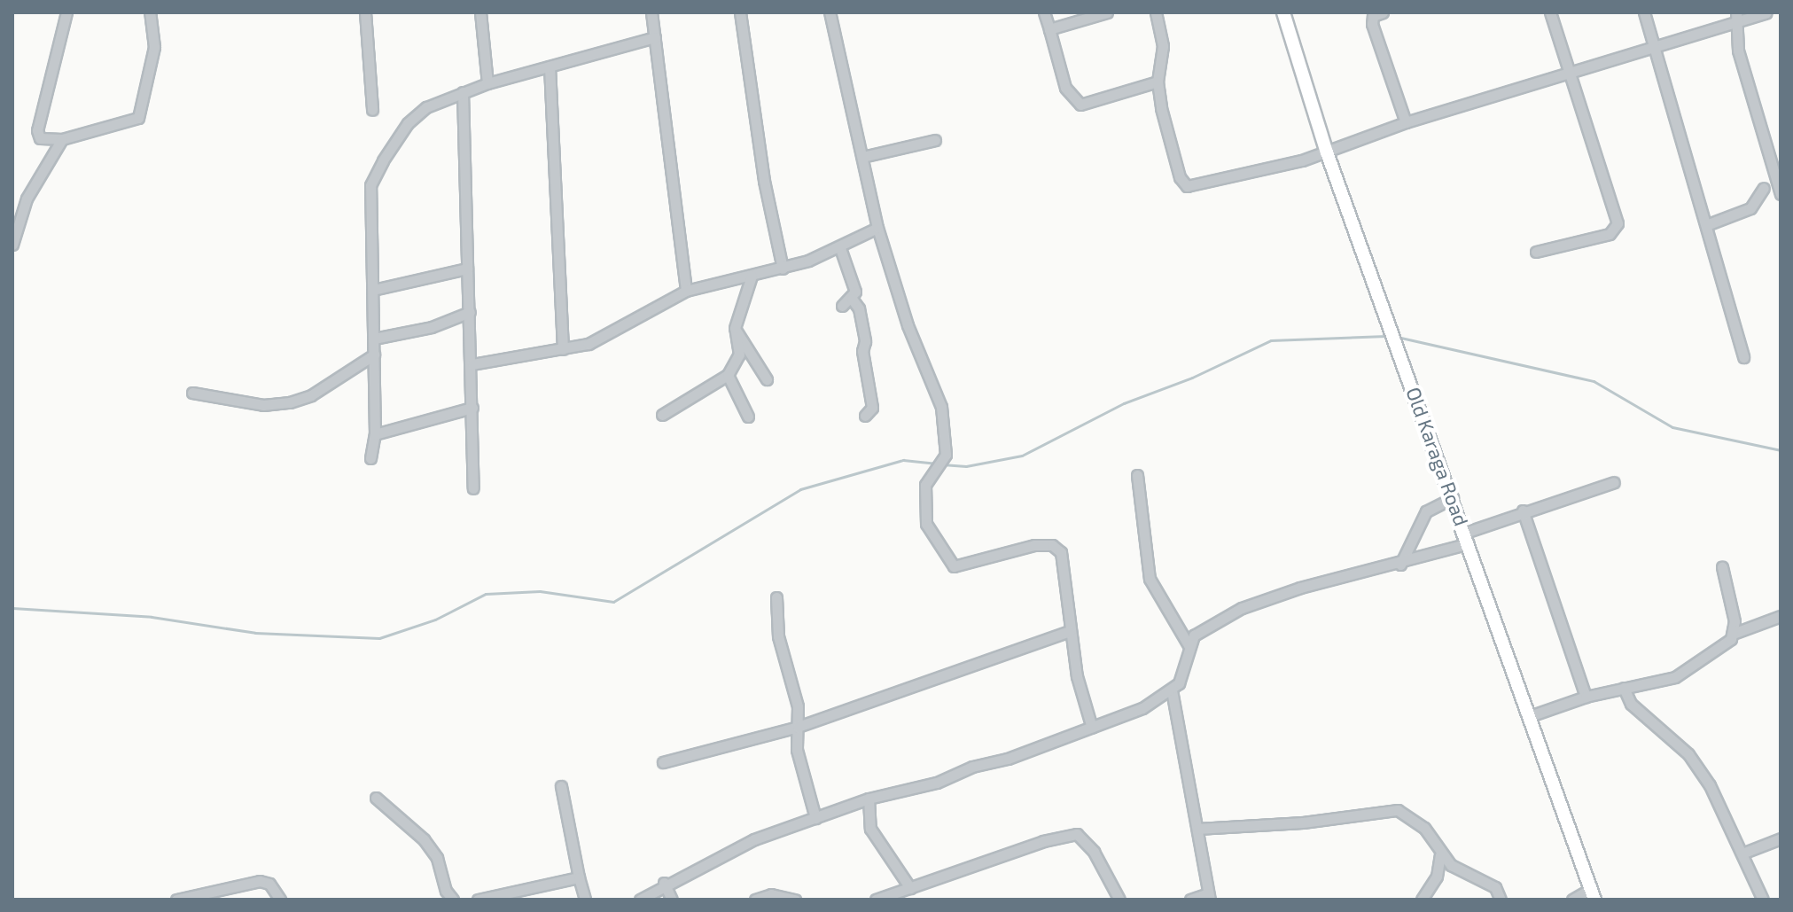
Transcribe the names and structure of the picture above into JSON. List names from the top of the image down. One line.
{"streets":{"street":["Old Karaga Road"]}}
